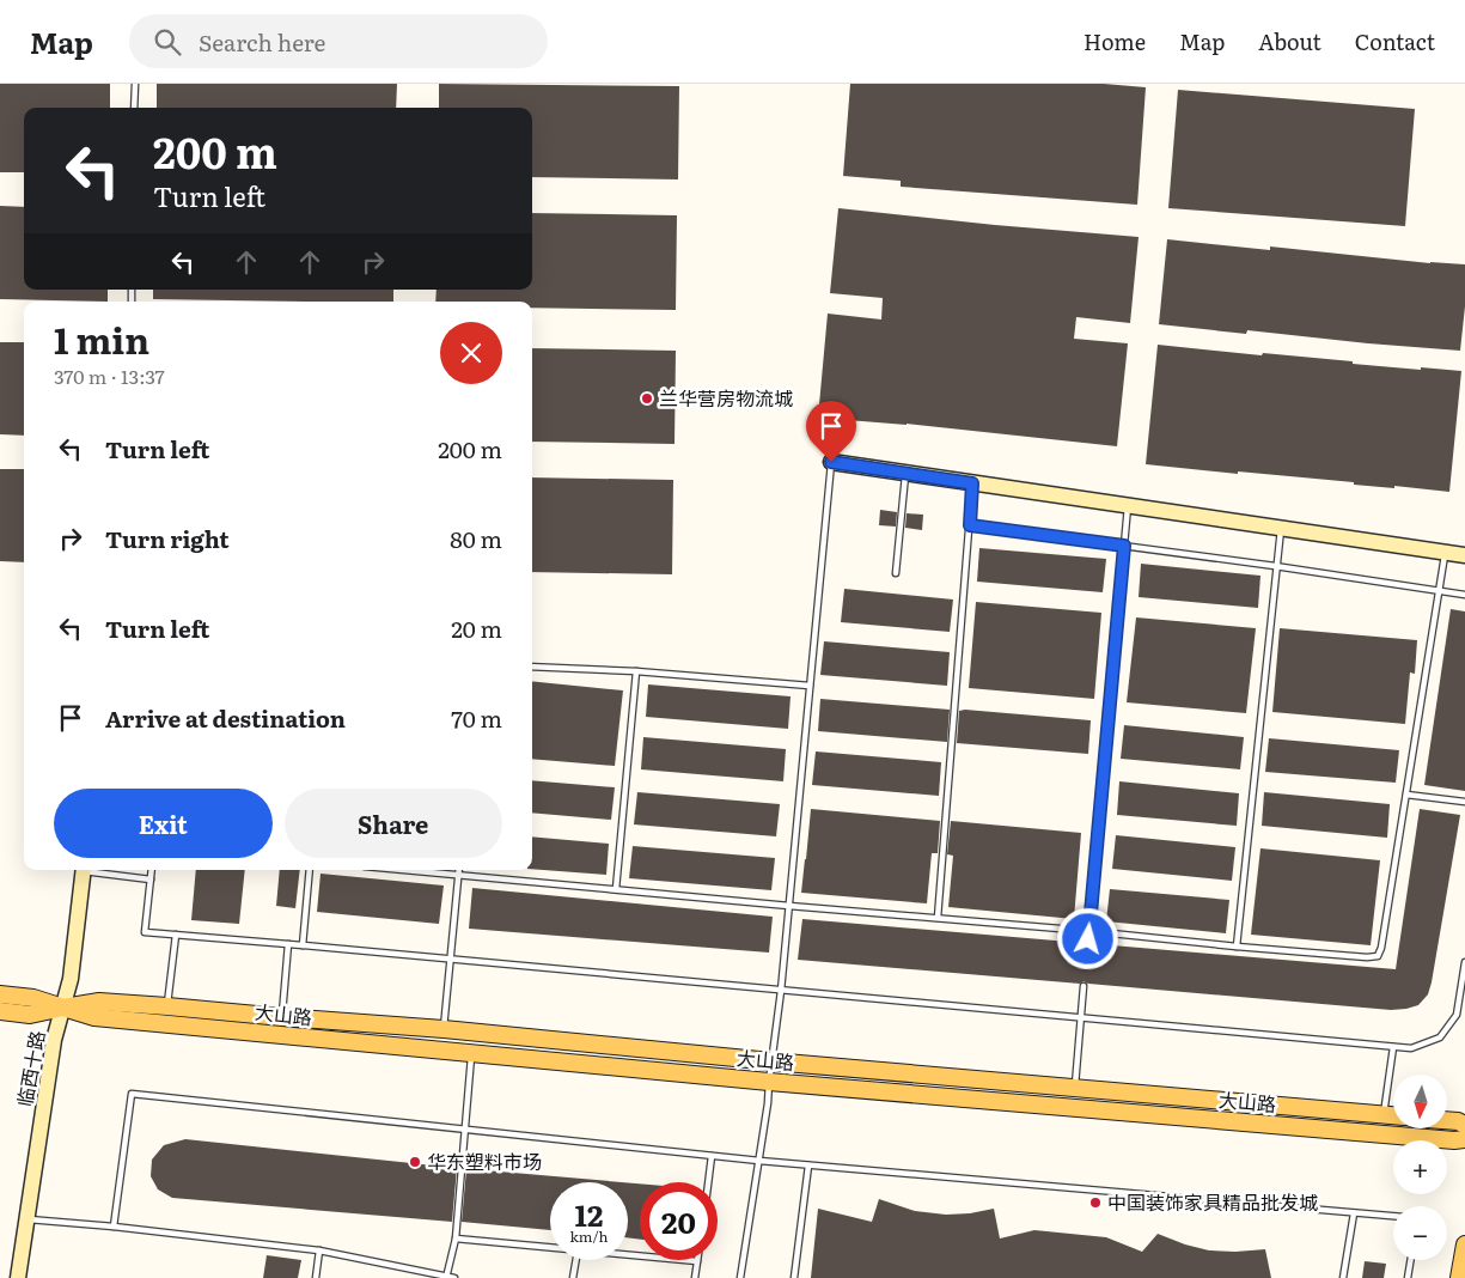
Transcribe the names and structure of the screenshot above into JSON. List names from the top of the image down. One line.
{"streets":{"main road":["大山路"],"street":["临西十路"]},"crossings":[["大山路","临西十路"]],"places":["兰华营房物流城","华东塑料市场","中国装饰家具精品批发城"],"north":"bottom","page":{"header":"Map","search":"Search here","nav":["Home","Map","About","Contact"],"turn":["200 m","Turn left"],"heading":["1 min","370 m · 13:37"],"list":[{"name":"Turn left","value":"200 m"},{"name":"Turn right","value":"80 m"},{"name":"Turn left","value":"20 m"},{"name":"Arrive at destination","value":"70 m"}],"buttons":["Exit","Share"],"map_buttons":["+","−"],"speed":"12 km/h","limit":"20"}}
